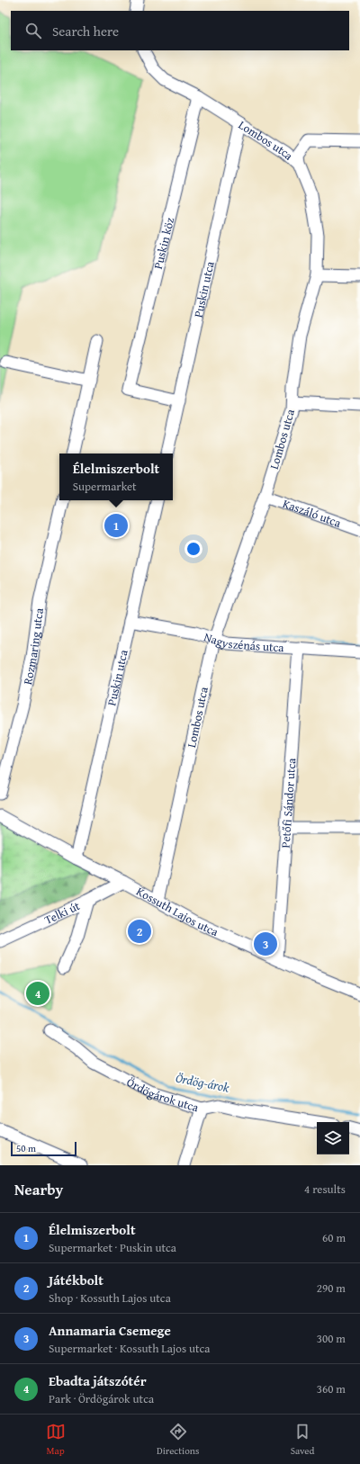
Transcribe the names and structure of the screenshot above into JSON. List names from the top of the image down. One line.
{"streets":{"street":["Lombos utca","Puskin köz","Puskin utca","Kaszáló utca","Nagyszénás utca","Rozmaring utca","Petőfi Sándor utca","Kossuth Lajos utca","Telki út","Ördögárok utca"]},"crossings":[["Lombos utca","Puskin köz"],["Lombos utca","Puskin utca"],["Lombos utca","Kaszáló utca"],["Lombos utca","Nagyszénás utca"],["Lombos utca","Kossuth Lajos utca"],["Puskin köz","Puskin utca"],["Puskin utca","Nagyszénás utca"],["Puskin utca","Kossuth Lajos utca"],["Nagyszénás utca","Petőfi Sándor utca"],["Petőfi Sándor utca","Kossuth Lajos utca"],["Kossuth Lajos utca","Telki út"]],"water":["Ördög-árok"],"scale_bar":"50 m","page":{"search":"Search here","popup":["Élelmiszerbolt","Supermarket"],"pins":["1","2","3","4"],"scale":"50 m","heading":["Nearby","4 results"],"list":[{"mark":"1","name":"Élelmiszerbolt","note":"Supermarket · Puskin utca","value":"60 m"},{"mark":"2","name":"Játékbolt","note":"Shop · Kossuth Lajos utca","value":"290 m"},{"mark":"3","name":"Annamaria Csemege","note":"Supermarket · Kossuth Lajos utca","value":"300 m"},{"mark":"4","name":"Ebadta játszótér","note":"Park · Ördögárok utca","value":"360 m"}],"nav":["Map","Directions","Saved"]}}
